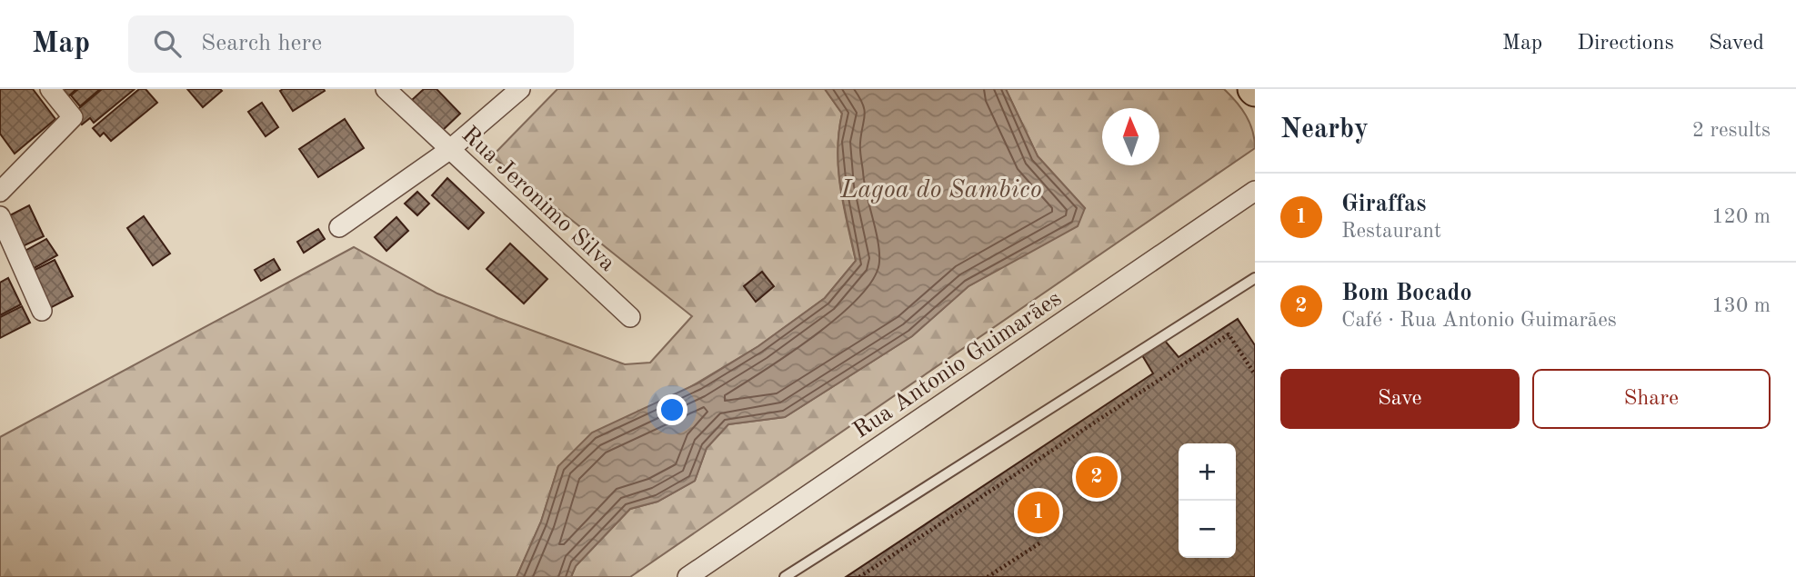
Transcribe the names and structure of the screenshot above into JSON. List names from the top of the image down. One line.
{"streets":{"street":["Rua Jeronimo Silva","Rua Antonio Guimarães"]},"water":["Lagoa do Sambico"],"north":"top","page":{"header":"Map","search":"Search here","nav":["Map","Directions","Saved"],"heading":["Nearby","2 results"],"list":[{"mark":"1","name":"Giraffas","note":"Restaurant","value":"120 m"},{"mark":"2","name":"Bom Bocado","note":"Café · Rua Antonio Guimarães","value":"130 m"}],"buttons":["Save","Share"],"map_buttons":["+","−"],"pins":["2","1"]}}
